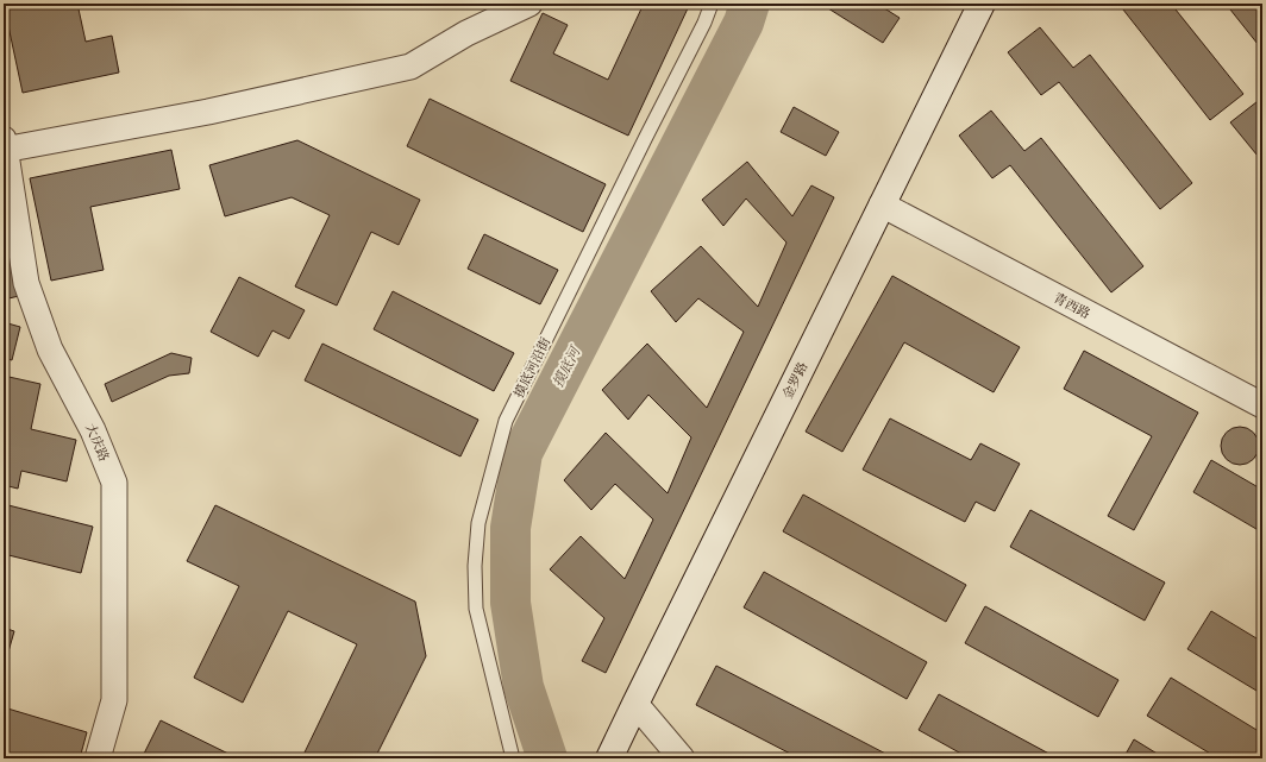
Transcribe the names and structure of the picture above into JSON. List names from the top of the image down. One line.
{"streets":{"street":["青西路","金罗路","大庆路"],"lane":["摸底河沿街"]},"crossings":[["青西路","金罗路"]],"water":["摸底河"]}
